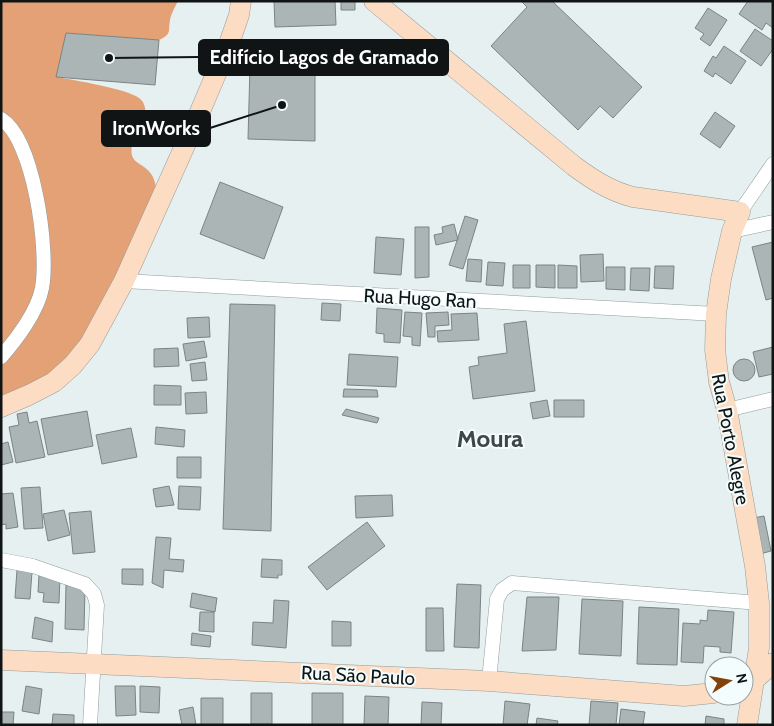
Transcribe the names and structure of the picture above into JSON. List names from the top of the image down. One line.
{"streets":{"street":["Rua Hugo Ran","Rua Porto Alegre","Rua São Paulo"]},"crossings":[["Rua Hugo Ran","Rua Porto Alegre"]],"districts":["Moura"],"places":["Edifício Lagos de Gramado","IronWorks"],"north":"right"}
